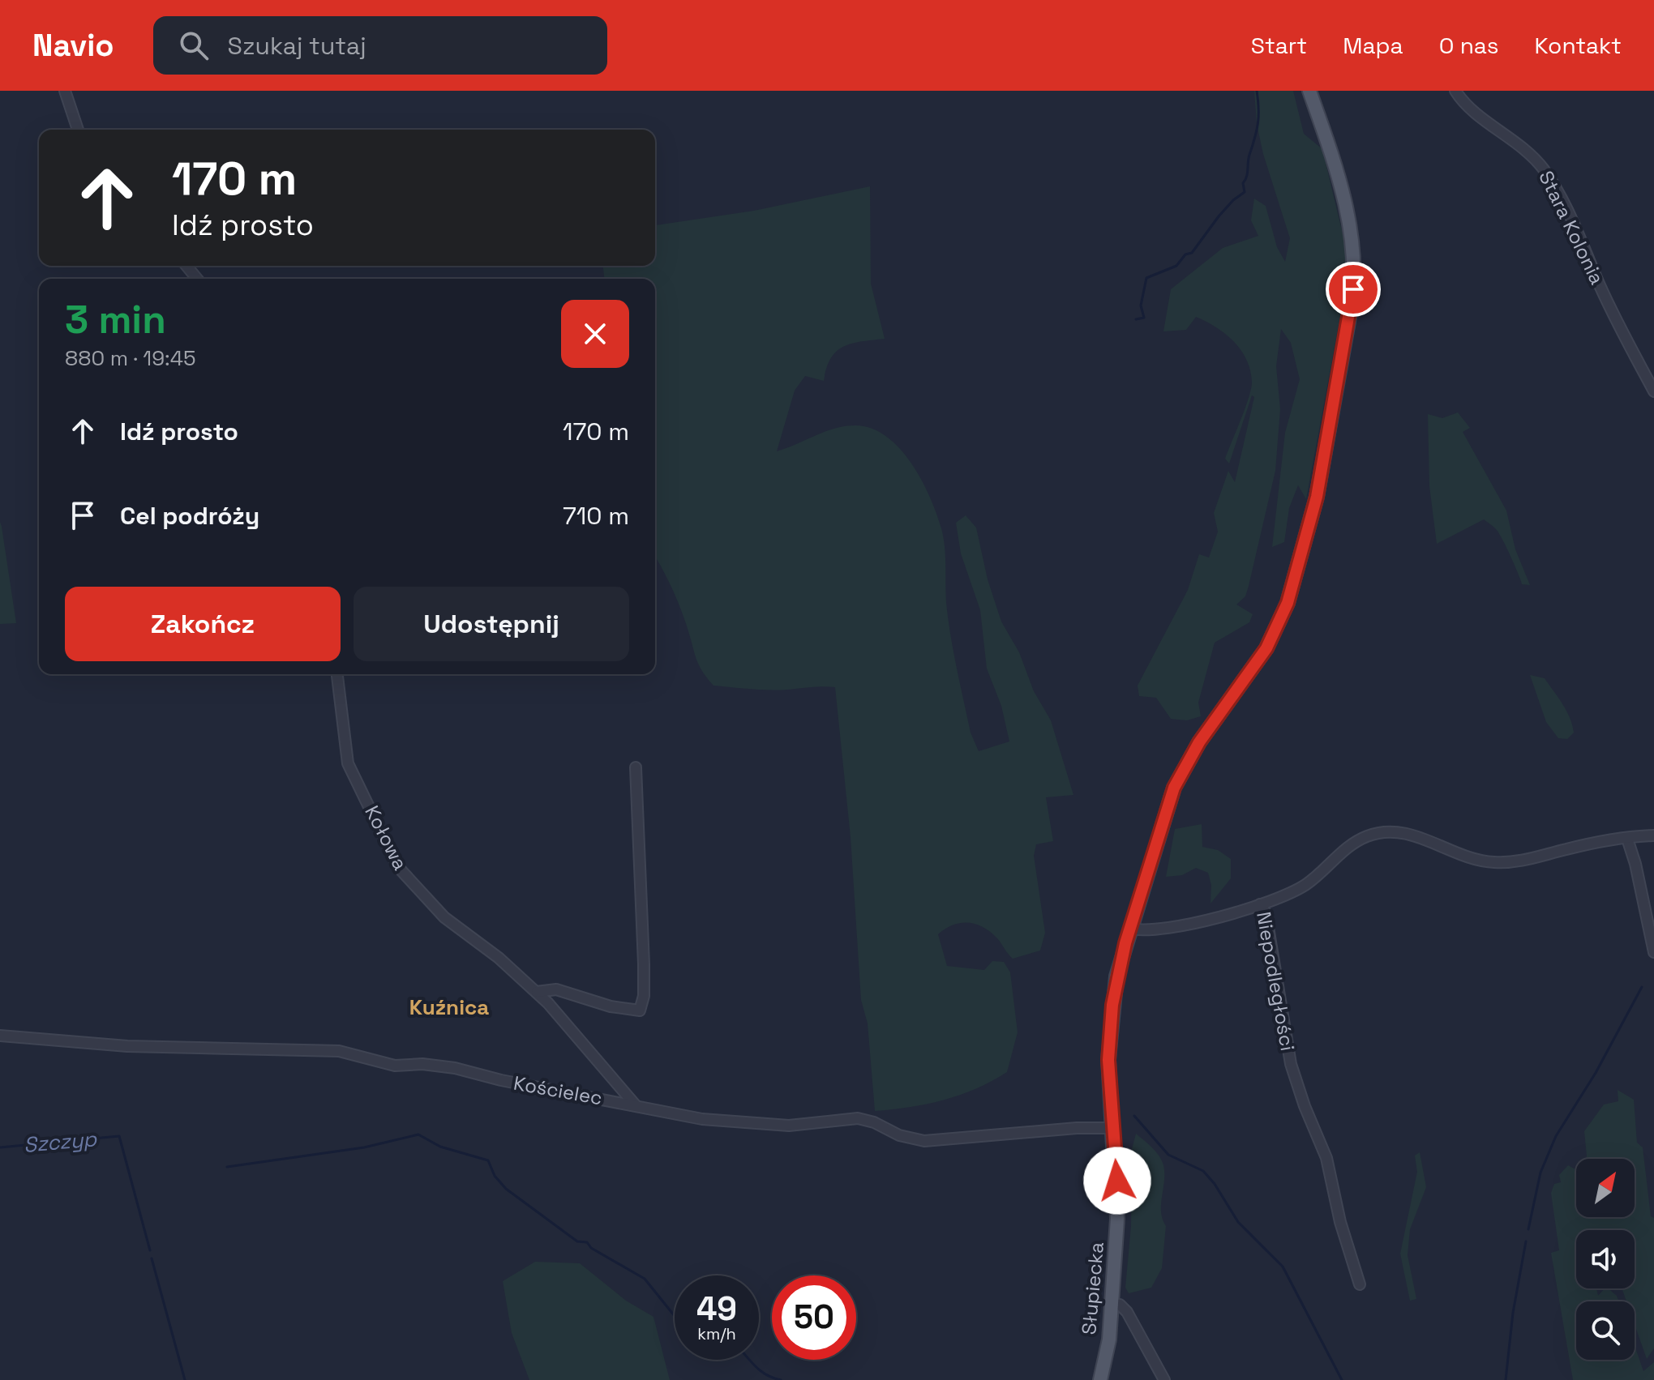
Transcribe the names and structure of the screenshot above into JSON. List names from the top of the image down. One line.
{"streets":{"main road":["Słupiecka"],"street":["Stara Kolonia","Kołowa","Niepodległości","Kościelec"]},"crossings":[["Kołowa","Kościelec"],["Kościelec","Słupiecka"]],"districts":["Kuźnica"],"water":["Szczyp"],"north":"top right","page":{"header":"Navio","search":"Szukaj tutaj","nav":["Start","Mapa","O nas","Kontakt"],"turn":["170 m","Idź prosto"],"heading":["3 min","880 m · 19:45"],"list":[{"name":"Idź prosto","value":"170 m"},{"name":"Cel podróży","value":"710 m"}],"buttons":["Zakończ","Udostępnij"],"speed":"49 km/h","limit":"50"}}
